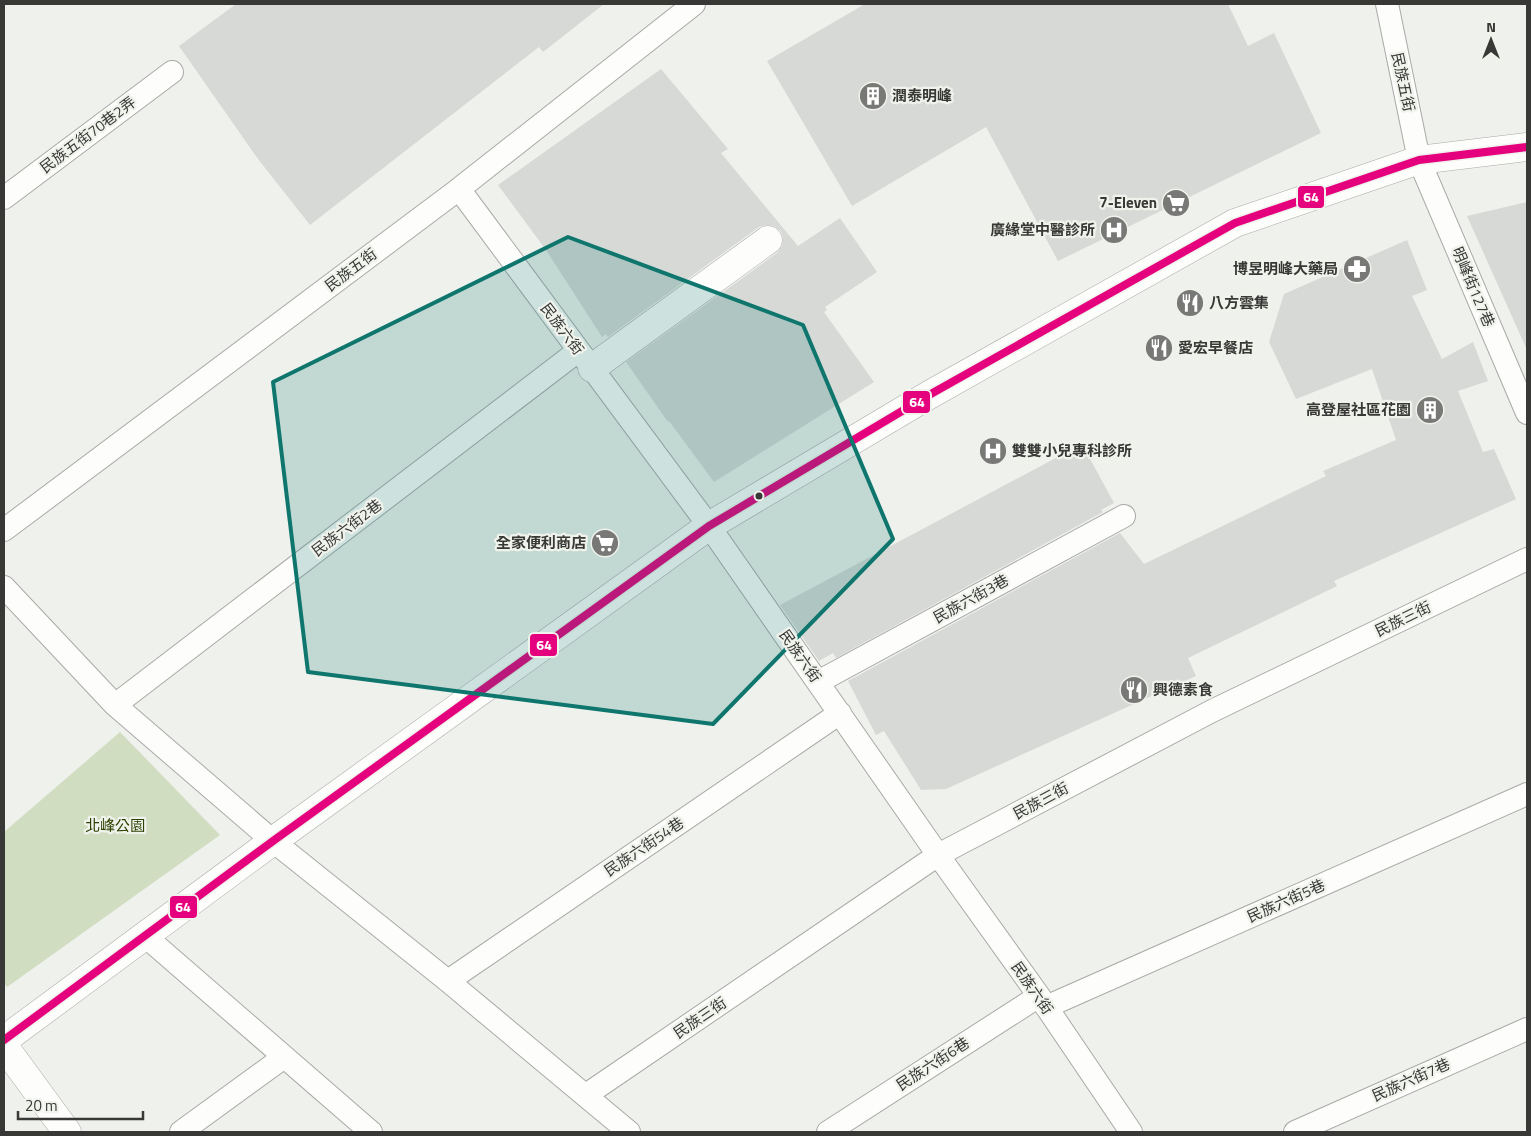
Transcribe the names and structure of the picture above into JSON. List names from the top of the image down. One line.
{"streets":{"lane":["民族五街","民族五街70巷2弄","明峰街127巷","民族六街","民族六街2巷","民族六街3巷","民族三街","民族六街54巷","民族六街5巷","民族六街6巷","民族六街7巷"]},"crossings":[["民族五街","明峰街127巷"],["民族五街","民族六街"],["民族六街","民族六街2巷"],["民族六街","民族六街3巷"],["民族六街","民族三街"],["民族六街","民族六街54巷"],["民族六街","民族六街5巷"],["民族六街","民族六街6巷"],["民族六街5巷","民族六街6巷"]],"parks":["北峰公園"],"places":{"building":["潤泰明峰","高登屋社區花園"],"supermarket":["7-Eleven","全家便利商店"],"hospital":["廣緣堂中醫診所","雙雙小兒專科診所"],"pharmacy":["博昱明峰大藥局"],"restaurant":["八方雲集","愛宏早餐店","興德素食"]},"lines":["transit line 64"],"scale_bar":"20 m","north":"top"}
